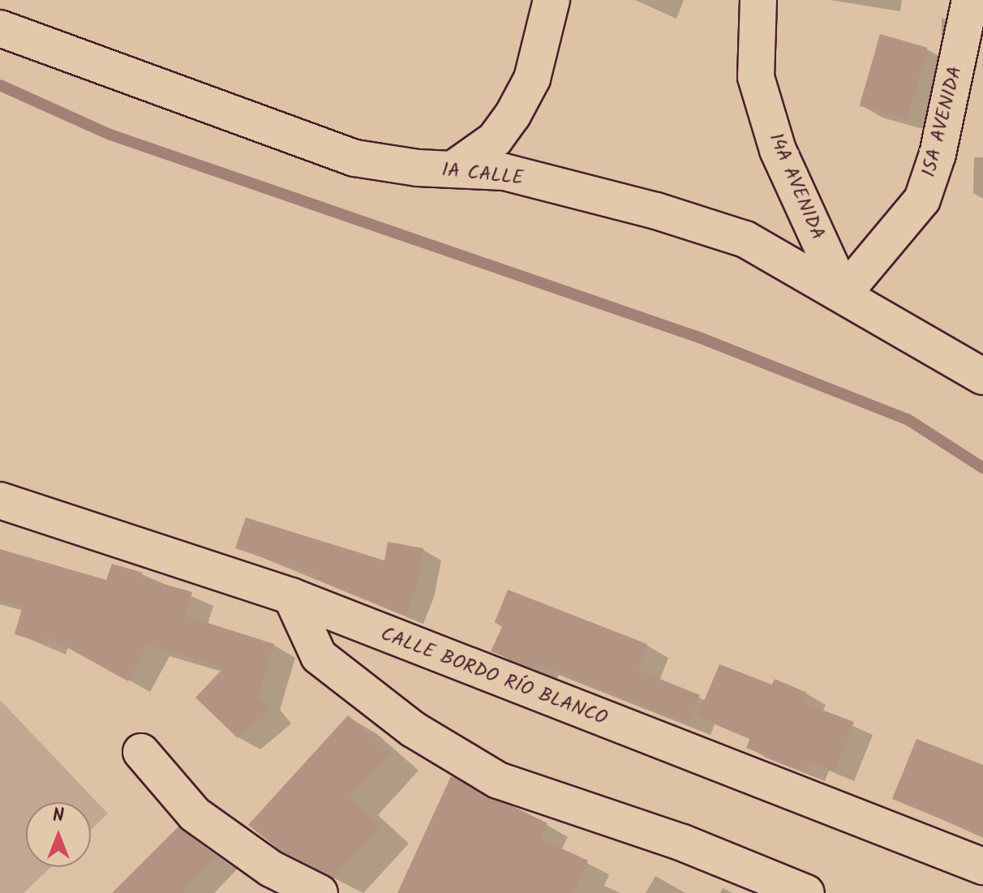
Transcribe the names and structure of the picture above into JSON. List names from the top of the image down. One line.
{"streets":{"street":["15A AVENIDA","1A CALLE","14A AVENIDA","CALLE BORDO RÍO BLANCO"]},"crossings":[["15A AVENIDA","1A CALLE"],["15A AVENIDA","14A AVENIDA"],["1A CALLE","14A AVENIDA"]],"north":"top"}
